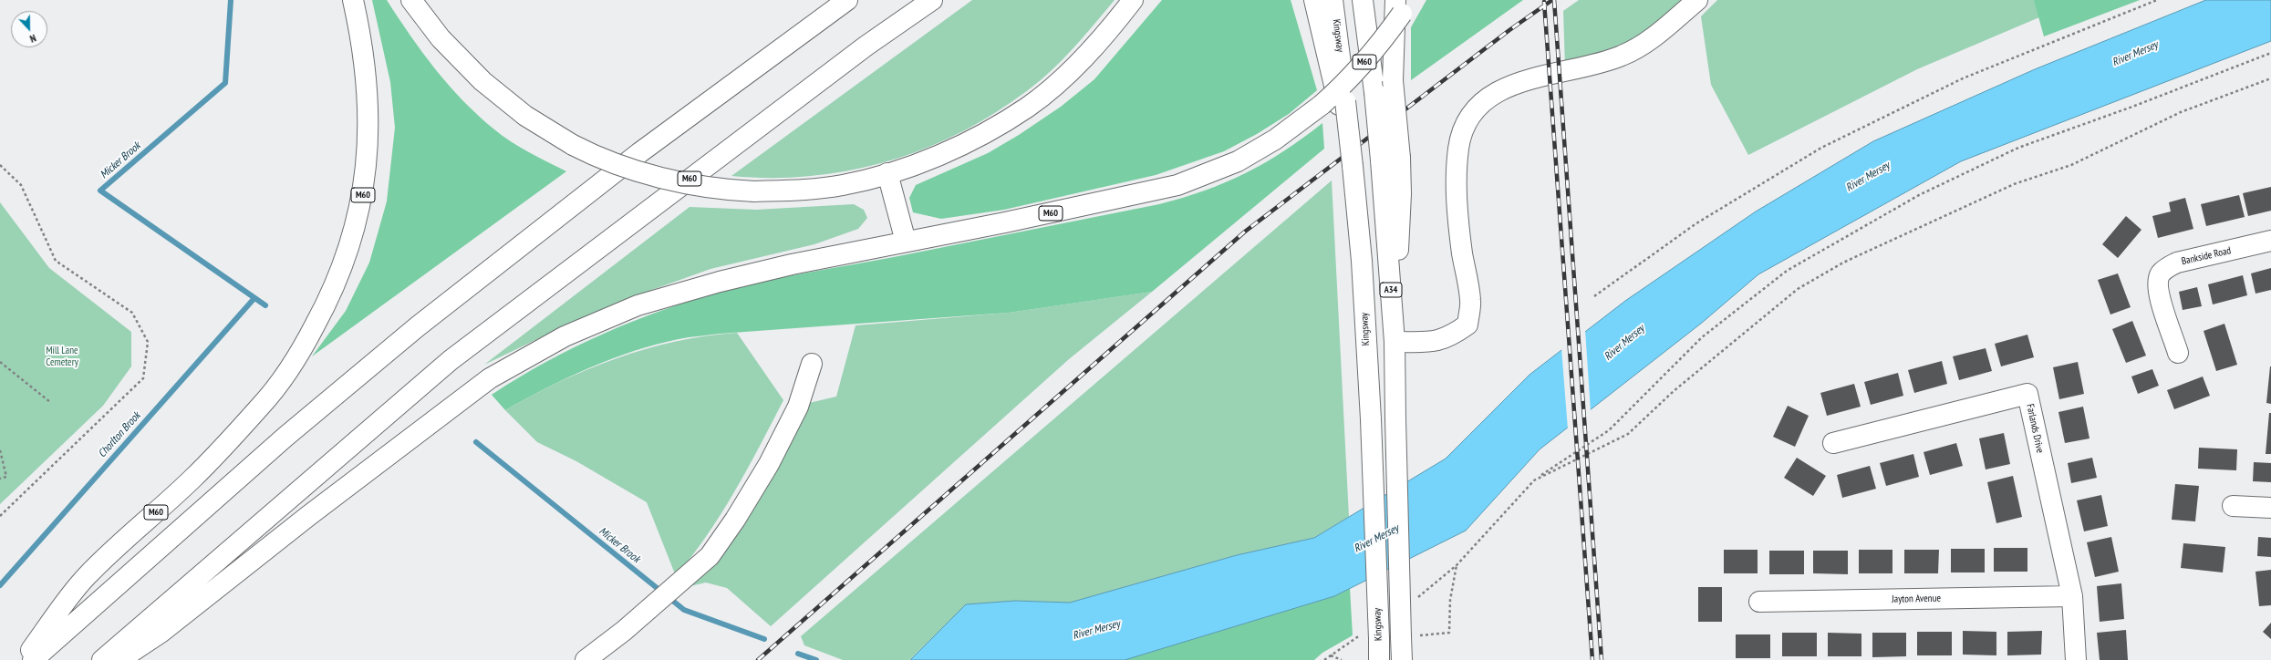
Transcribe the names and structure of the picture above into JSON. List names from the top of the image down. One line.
{"streets":{"main road":["Kingsway","M60","Bankside Road","A34","Farlands Drive","Jayton Avenue"]},"crossings":[["Farlands Drive","Jayton Avenue"]],"water":["River Mersey","Micker Brook","Chorlton Brook"],"parks":["Mill Lane Cemetery"],"north":"bottom"}
